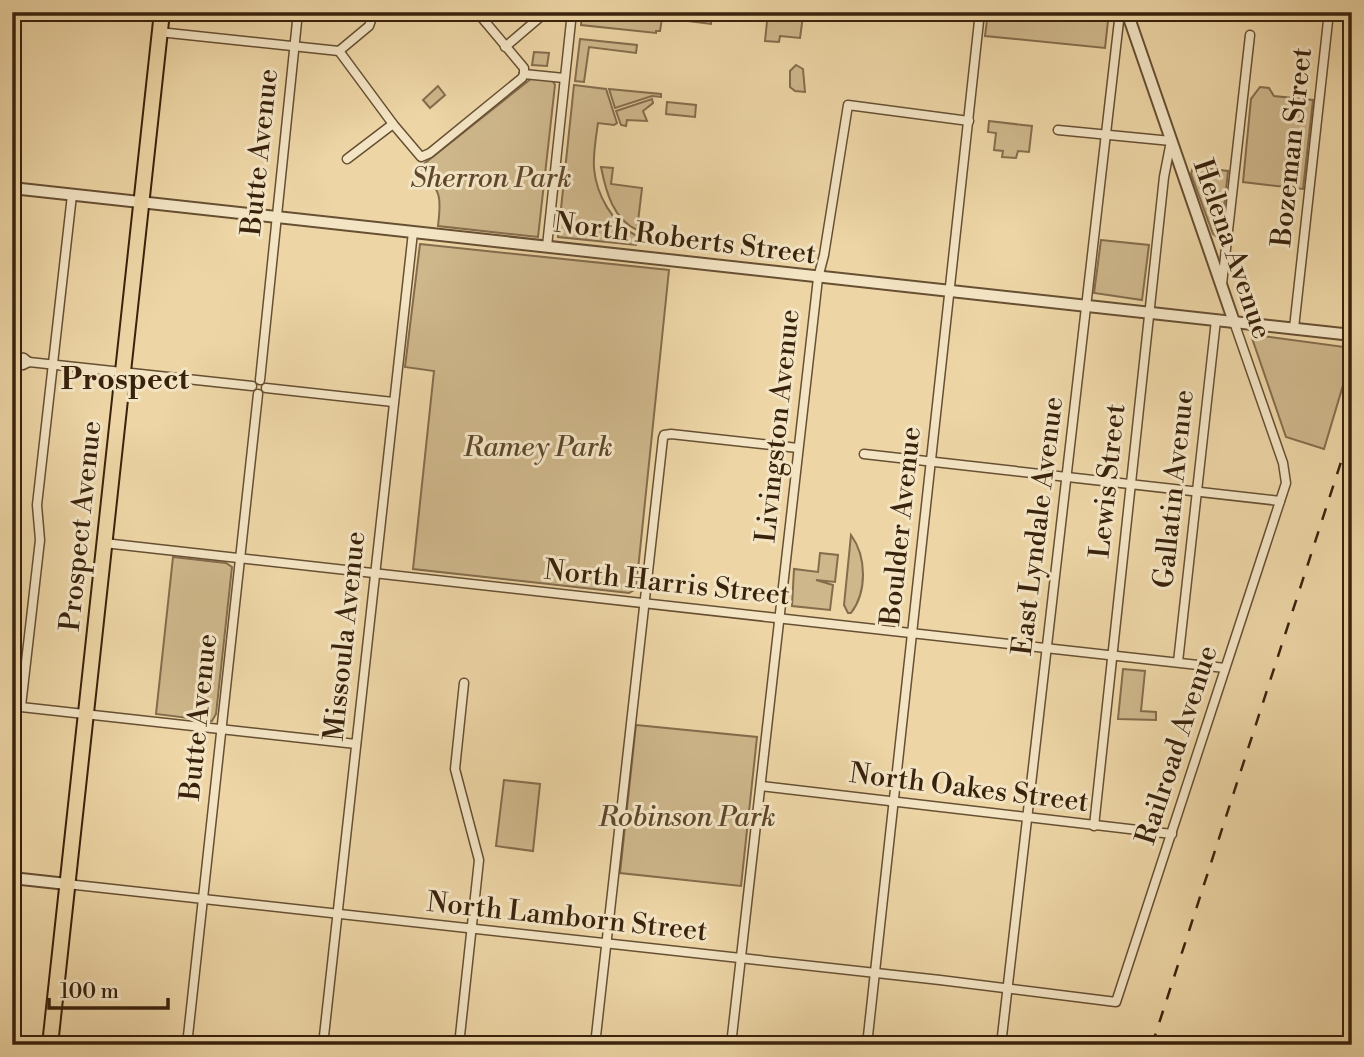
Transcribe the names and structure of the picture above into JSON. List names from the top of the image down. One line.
{"streets":{"highway":["Prospect Avenue"],"street":["Bozeman Street","Butte Avenue","North Roberts Street","Helena Avenue","Livingston Avenue","Lewis Street","Gallatin Avenue","Boulder Avenue","East Lyndale Avenue","North Harris Street","Missoula Avenue","Railroad Avenue","North Oakes Street","North Lamborn Street"]},"crossings":[["Bozeman Street","North Roberts Street"],["Butte Avenue","North Roberts Street"],["Butte Avenue","North Harris Street"],["Butte Avenue","North Lamborn Street"],["North Roberts Street","Helena Avenue"],["North Roberts Street","Livingston Avenue"],["North Roberts Street","Lewis Street"],["North Roberts Street","Gallatin Avenue"],["North Roberts Street","Prospect Avenue"],["North Roberts Street","Boulder Avenue"],["North Roberts Street","East Lyndale Avenue"],["North Roberts Street","Missoula Avenue"],["Helena Avenue","Lewis Street"],["Helena Avenue","Railroad Avenue"],["Livingston Avenue","Boulder Avenue"],["Livingston Avenue","North Harris Street"],["Livingston Avenue","North Oakes Street"],["Livingston Avenue","North Lamborn Street"],["Lewis Street","North Harris Street"],["Lewis Street","North Oakes Street"],["Gallatin Avenue","North Harris Street"],["Prospect Avenue","North Harris Street"],["Prospect Avenue","North Lamborn Street"],["Boulder Avenue","North Harris Street"],["Boulder Avenue","North Oakes Street"],["Boulder Avenue","North Lamborn Street"],["East Lyndale Avenue","North Harris Street"],["East Lyndale Avenue","North Oakes Street"],["East Lyndale Avenue","North Lamborn Street"],["North Harris Street","Missoula Avenue"],["North Harris Street","Railroad Avenue"],["Missoula Avenue","North Lamborn Street"],["Railroad Avenue","North Oakes Street"],["Railroad Avenue","North Lamborn Street"]],"districts":["Prospect"],"parks":["Sherron Park","Ramey Park","Robinson Park"],"scale_bar":"100 m"}
